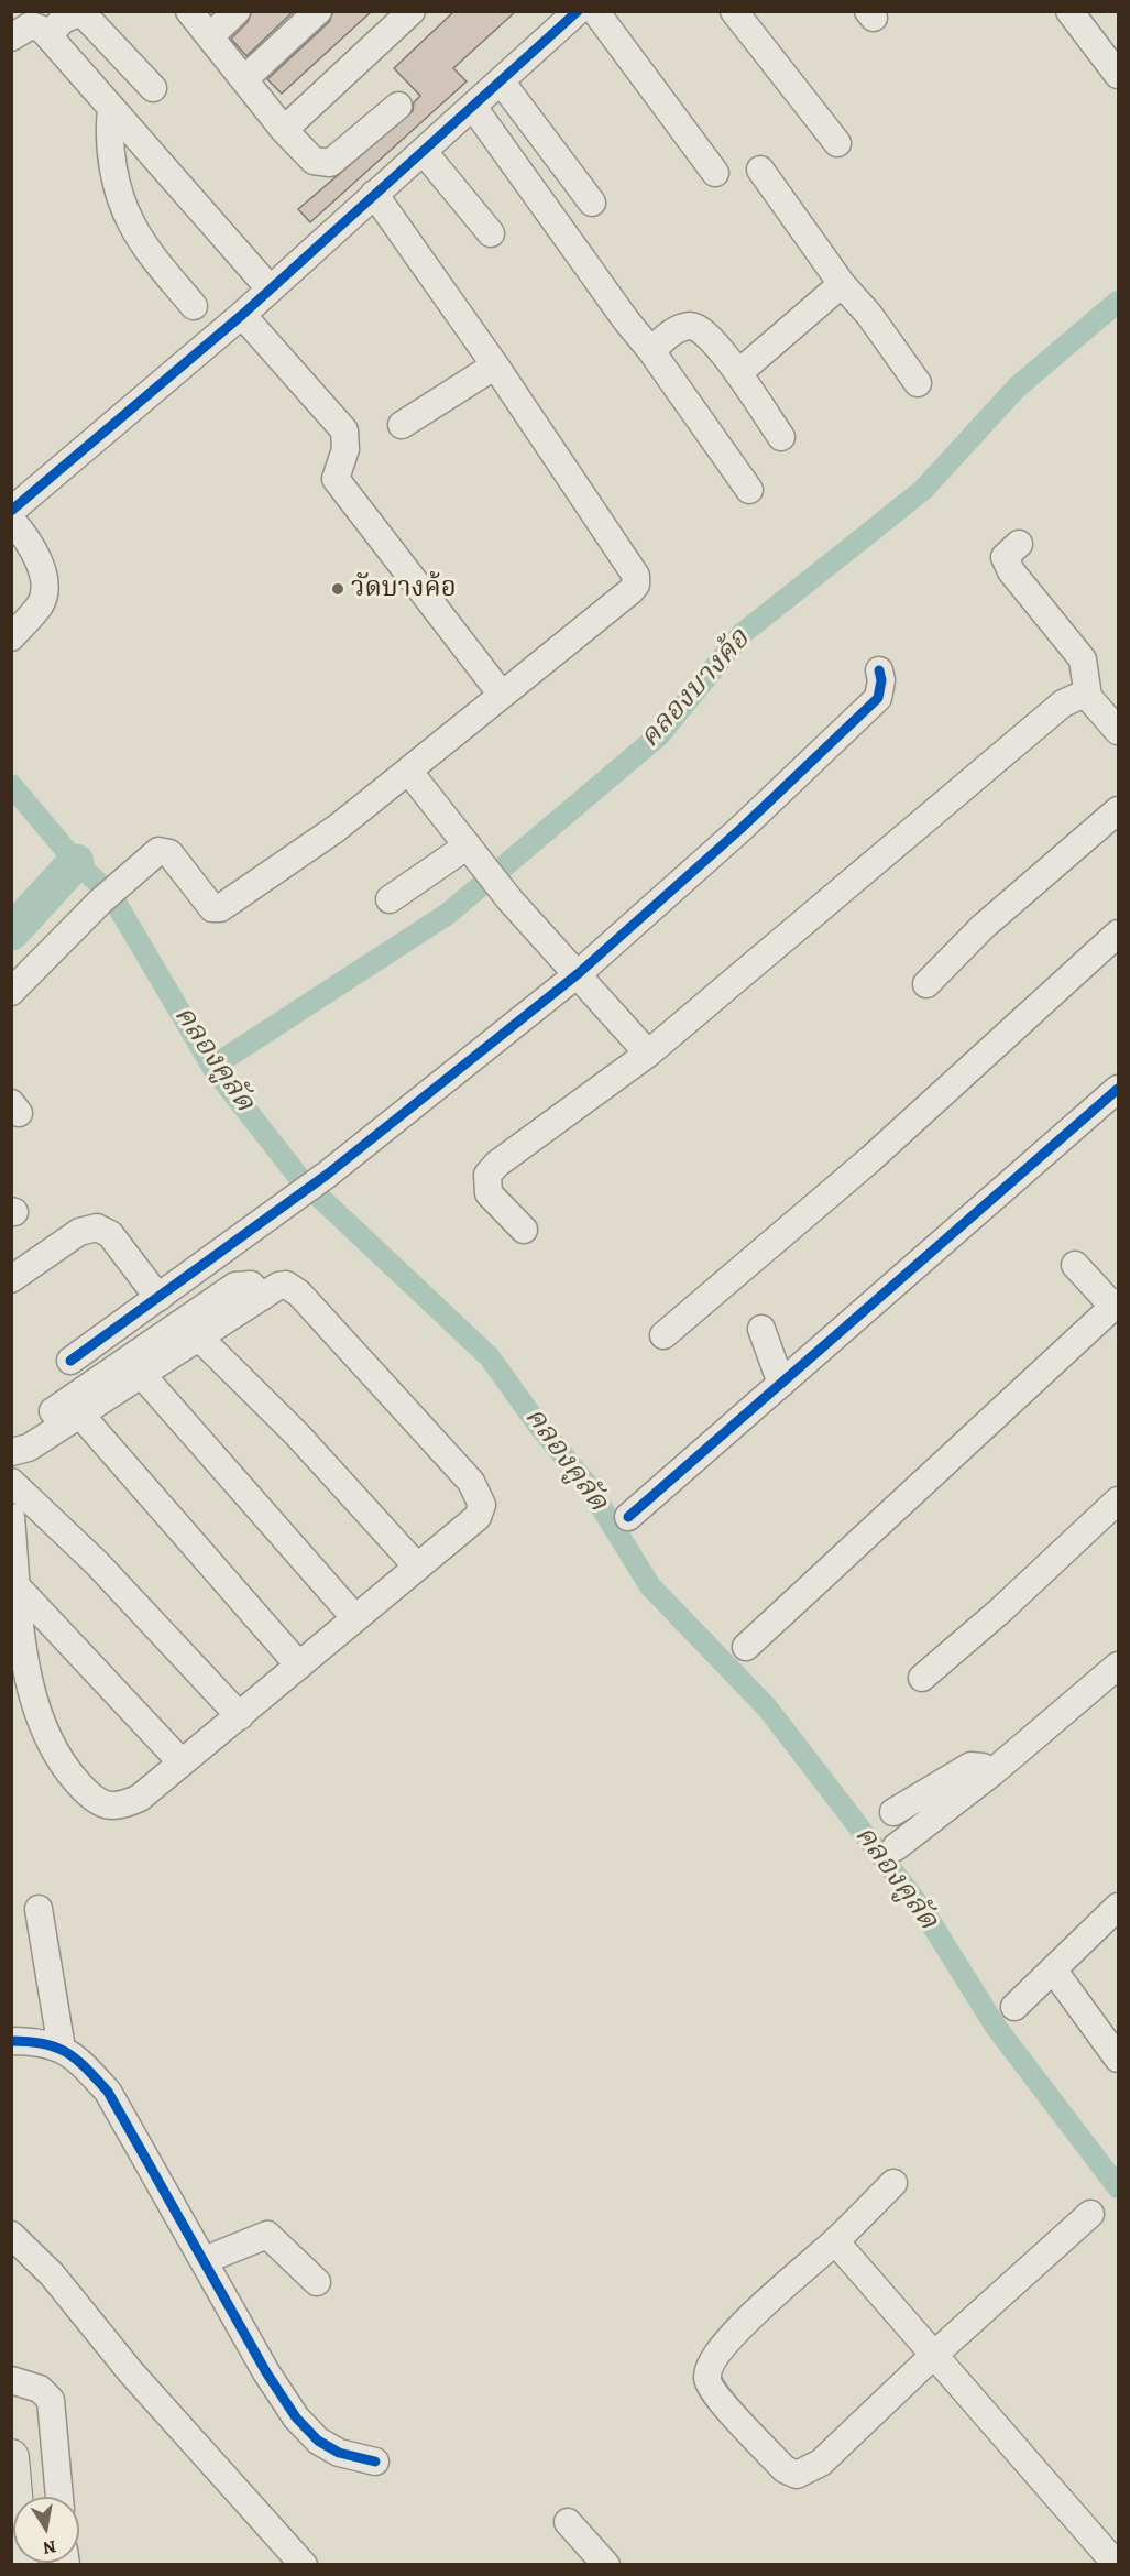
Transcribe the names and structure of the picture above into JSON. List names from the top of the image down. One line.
{"water":["คลองบางค้อ","คลองคูลัด"],"places":["วัดบางค้อ"],"north":"bottom"}
